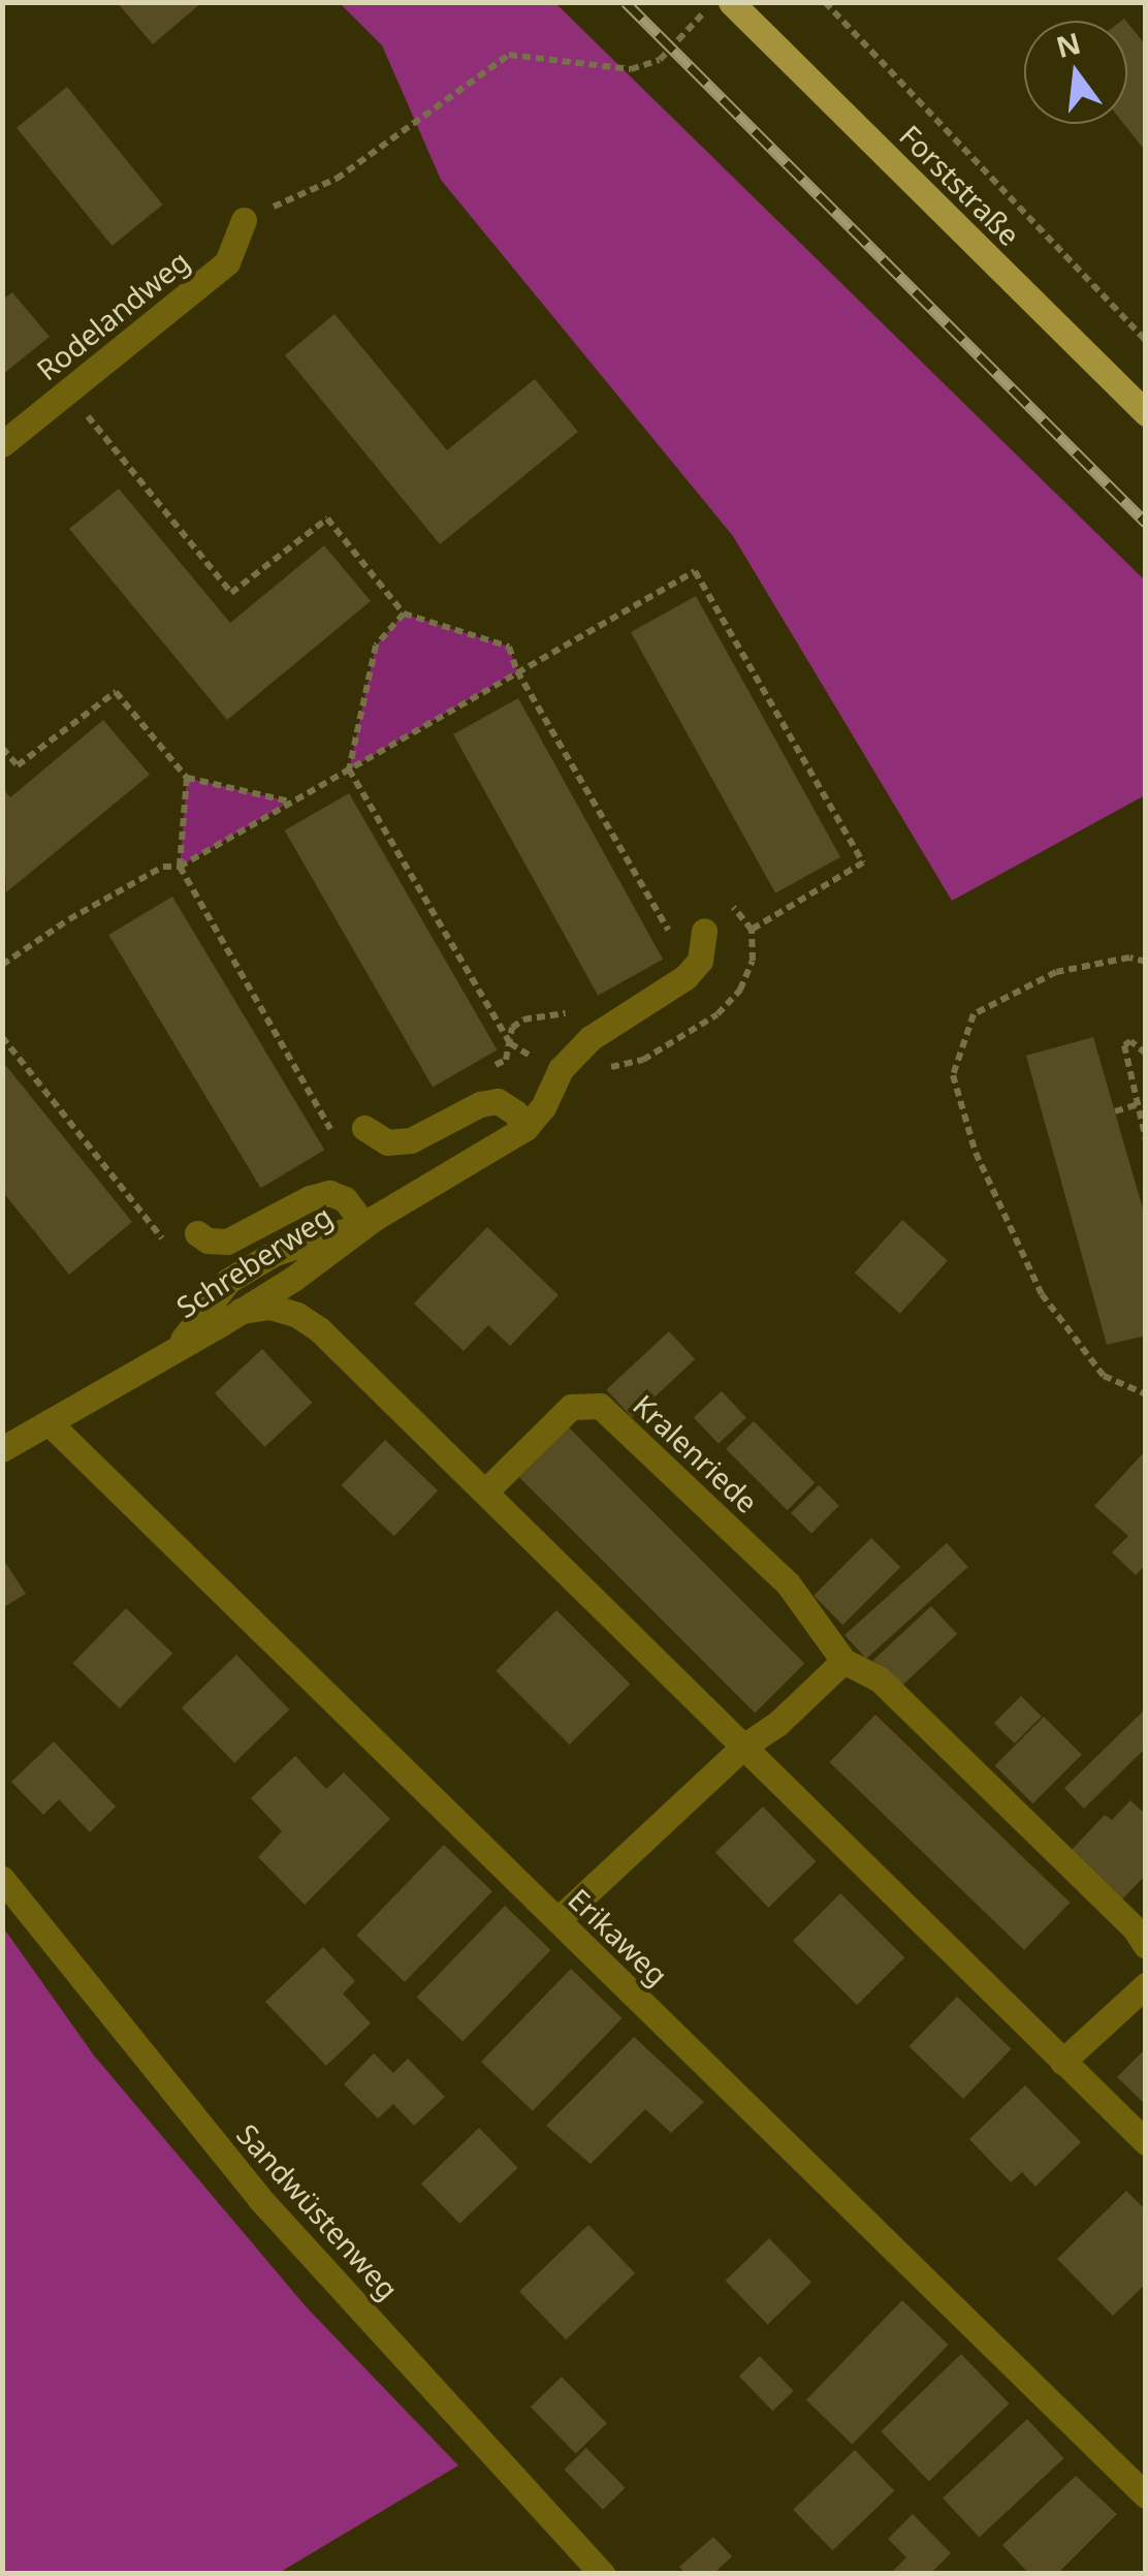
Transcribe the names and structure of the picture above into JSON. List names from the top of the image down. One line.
{"streets":{"main road":["Forststraße"],"street":["Rodelandweg","Schreberweg","Kralenriede","Erikaweg","Sandwüstenweg"]},"crossings":[["Schreberweg","Erikaweg"]],"north":"top"}
